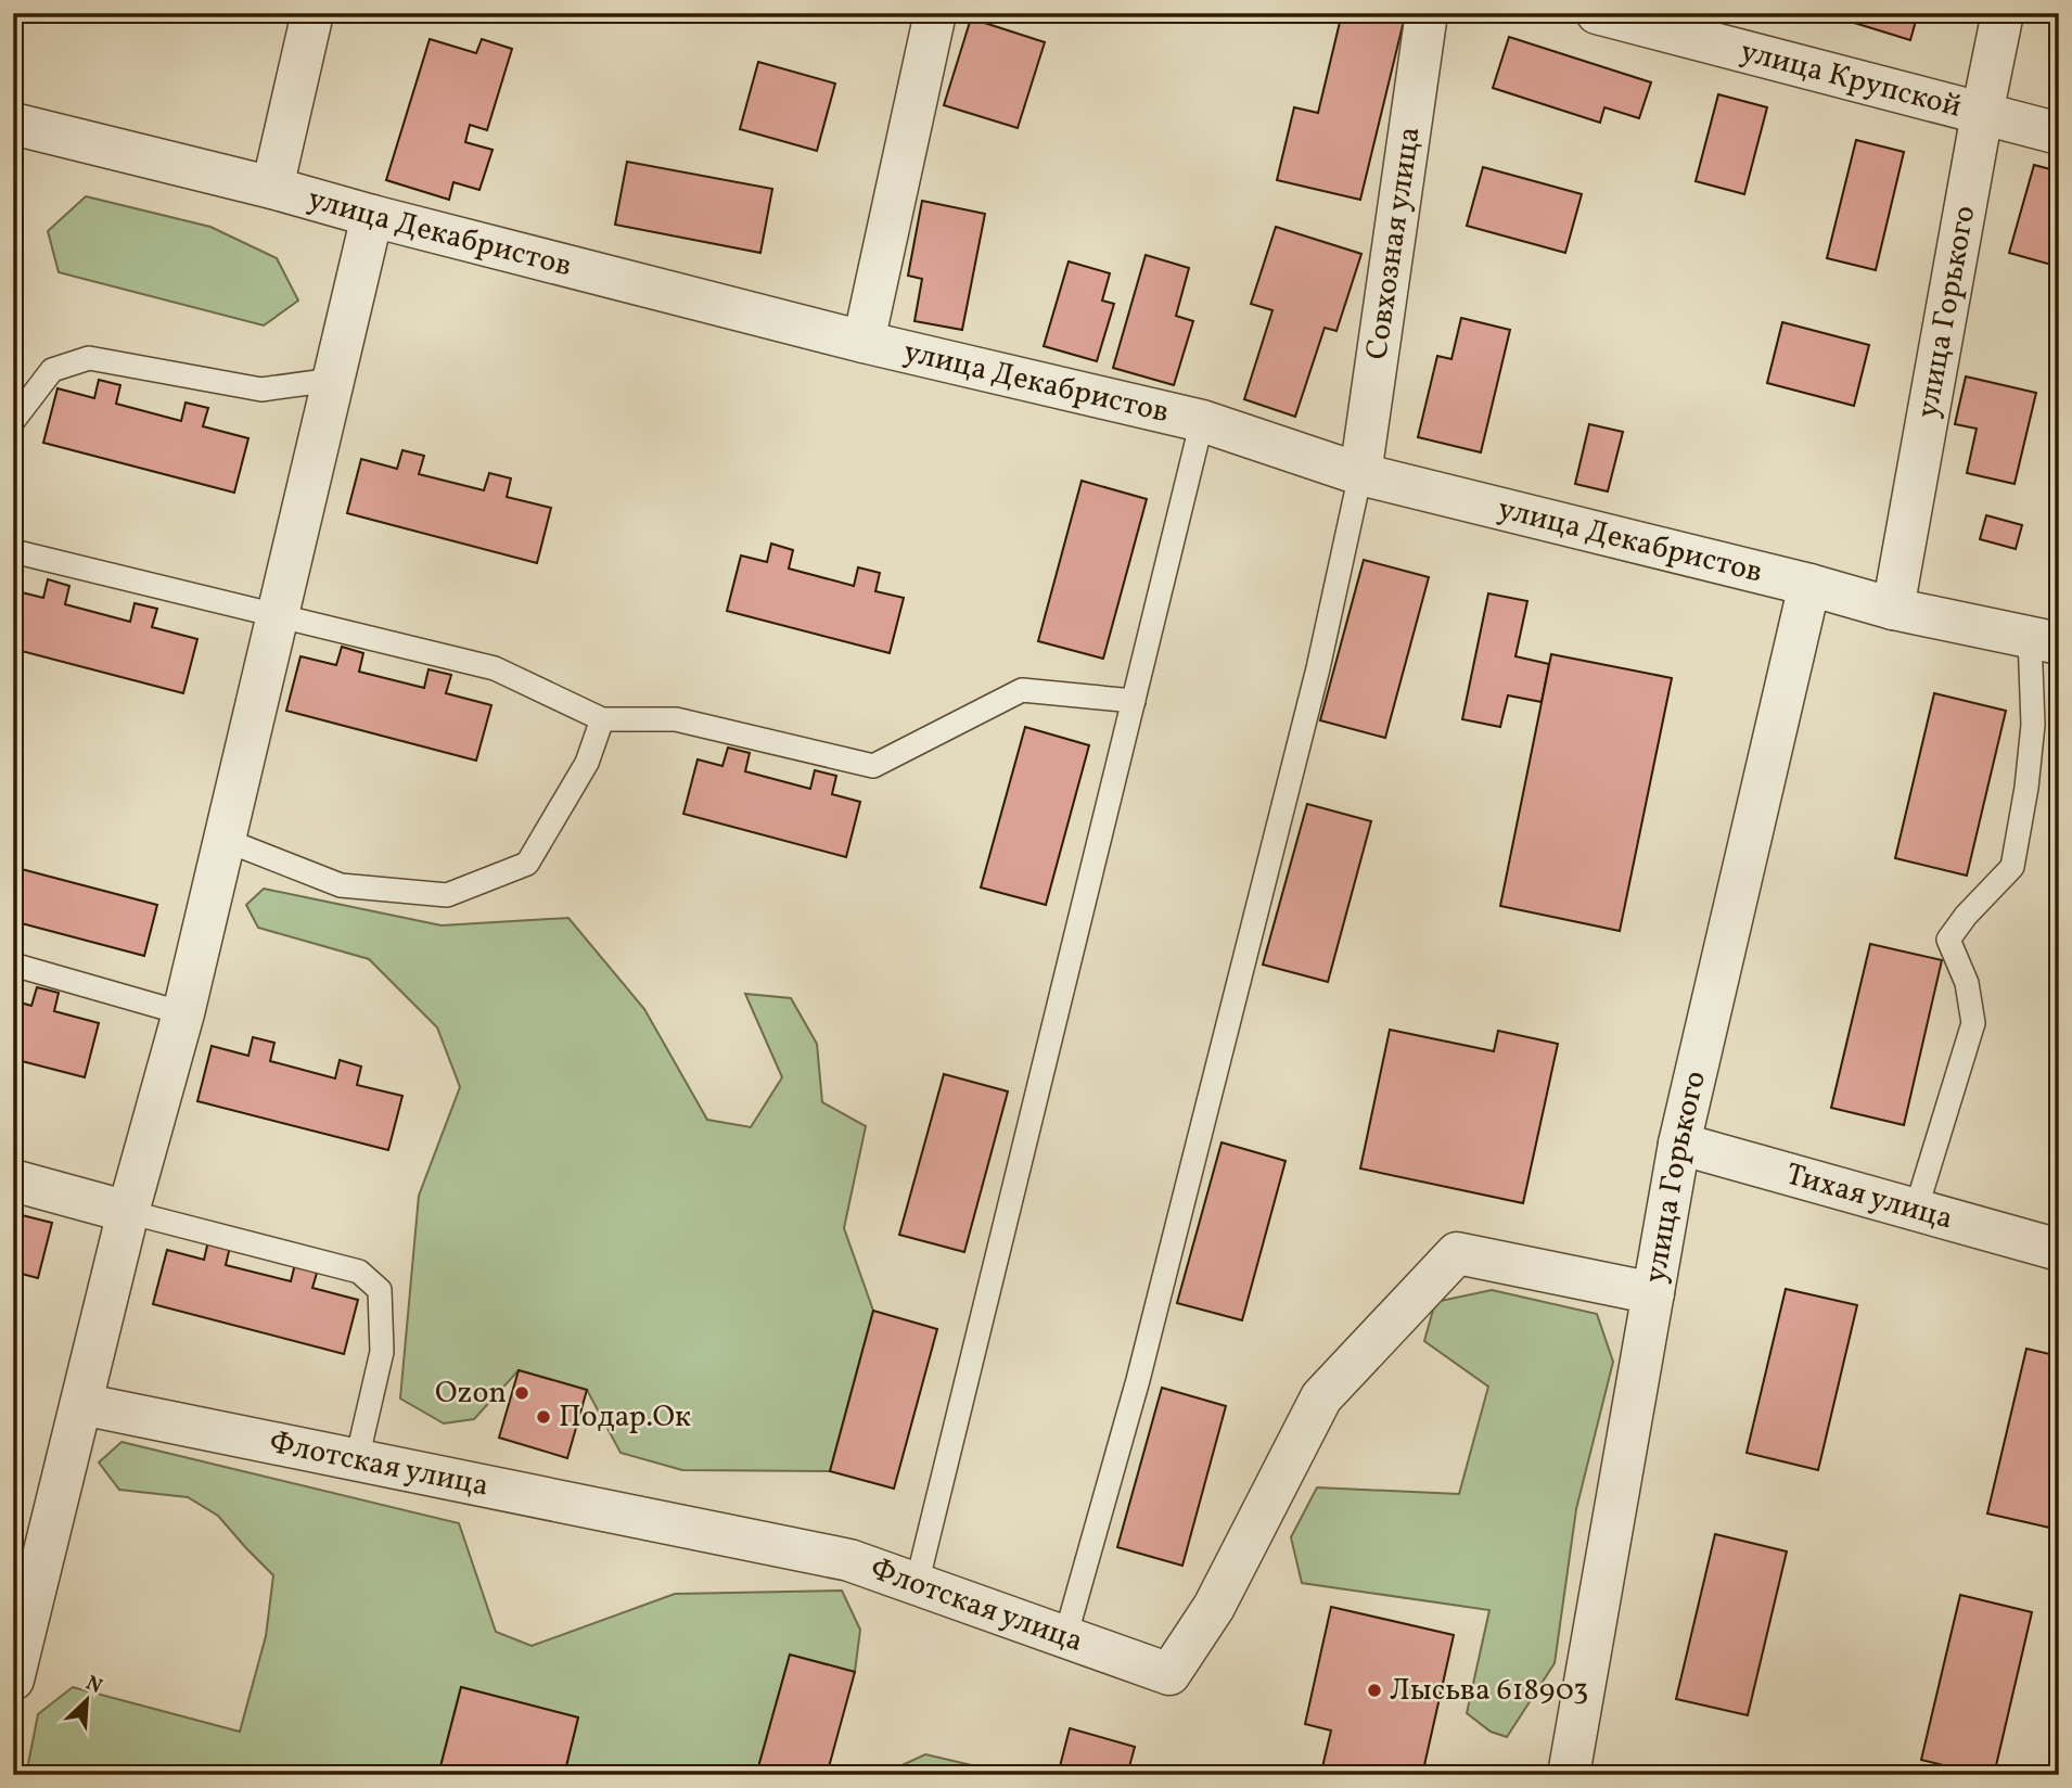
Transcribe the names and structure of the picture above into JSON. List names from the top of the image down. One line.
{"streets":{"street":["улица Крупской","улица Декабристов","Совхозная улица","улица Горького","Тихая улица","Флотская улица"]},"crossings":[["улица Крупской","улица Горького"],["улица Декабристов","Совхозная улица"],["улица Декабристов","улица Горького"],["улица Горького","Тихая улица"],["улица Горького","Флотская улица"]],"places":["Ozon","Подар.Ок","Лысьва 618903"],"north":"top right"}
